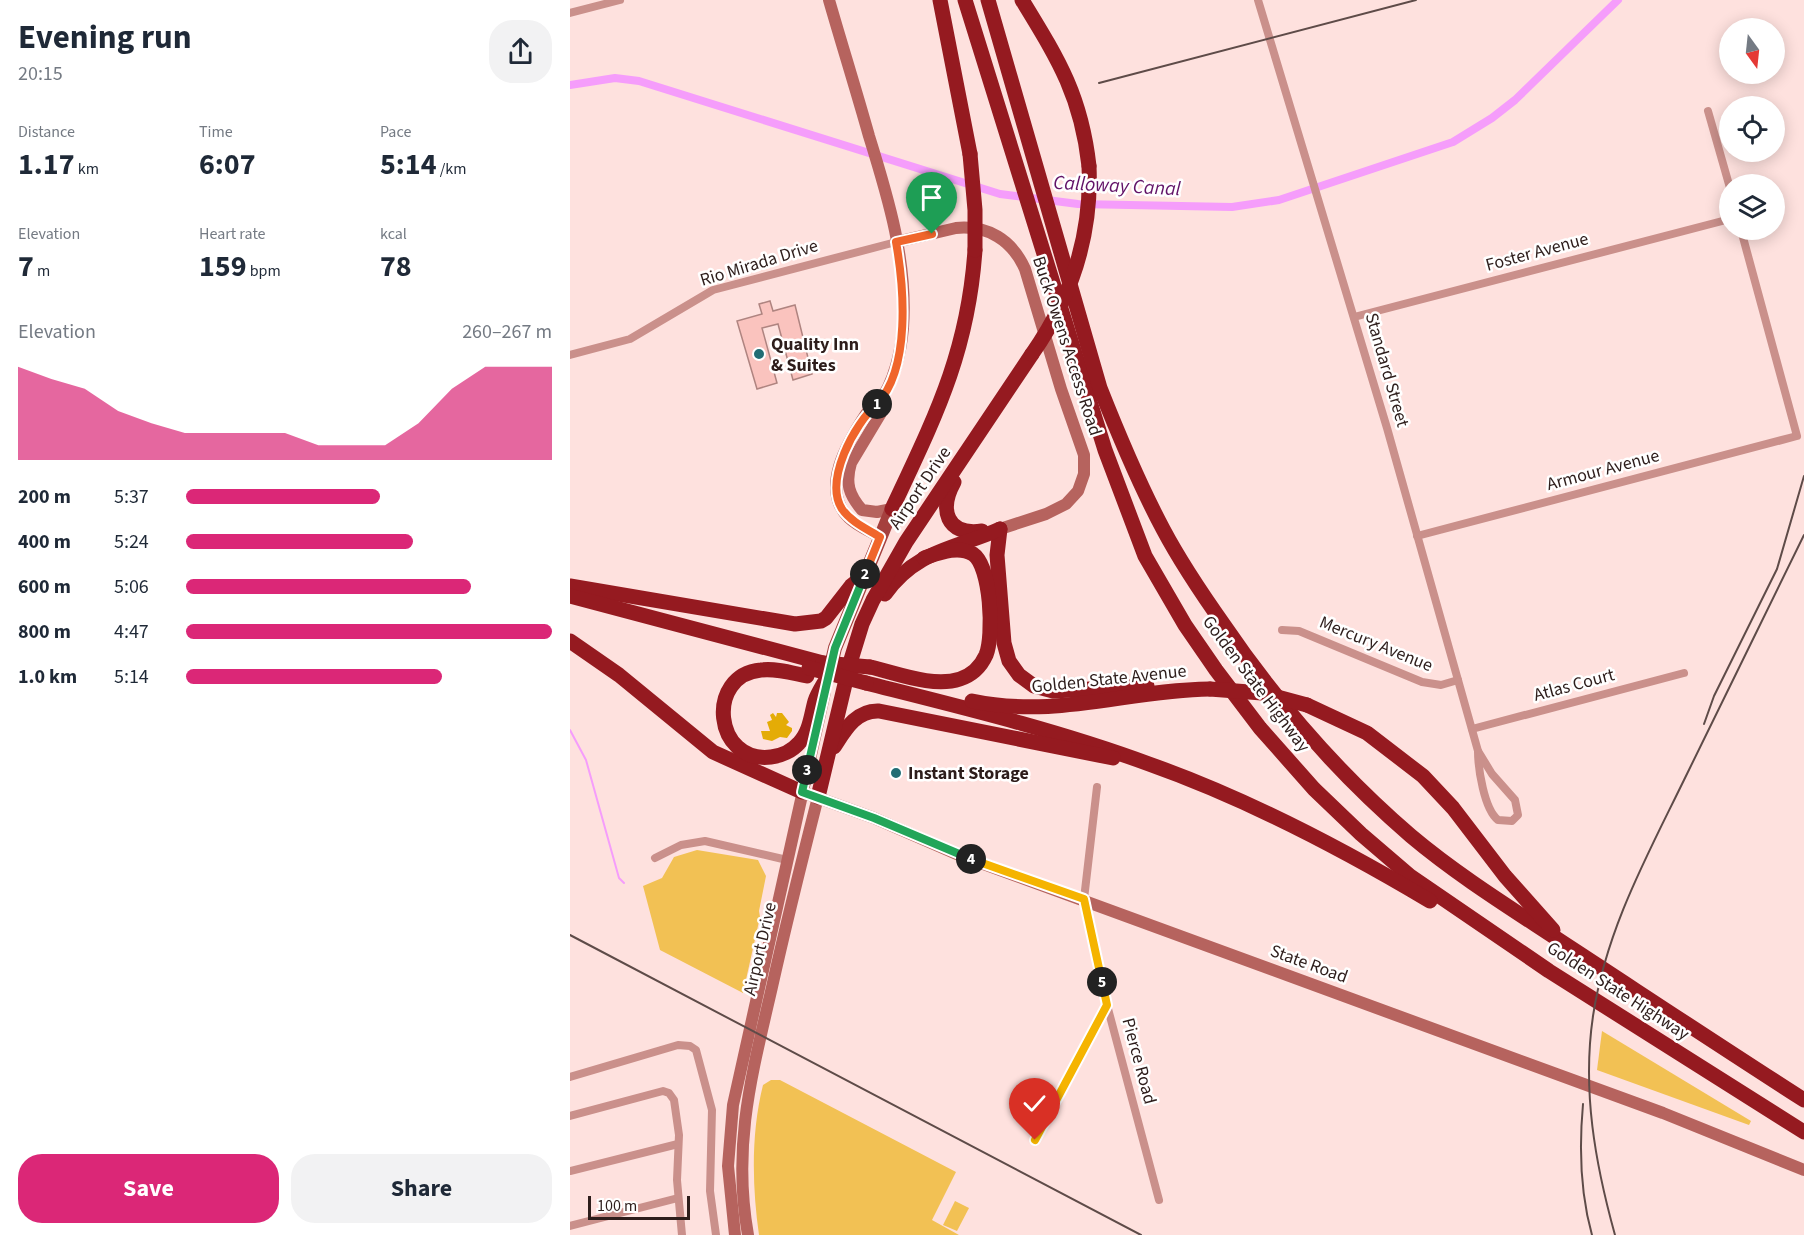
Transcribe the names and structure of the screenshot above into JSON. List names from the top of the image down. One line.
{"streets":{"highway":["Airport Drive","Golden State Avenue","Golden State Highway"],"main road":["Buck Owens Access Road","State Road"],"street":["Foster Avenue","Rio Mirada Drive","Standard Street","Armour Avenue","Mercury Avenue","Atlas Court","Pierce Road"]},"crossings":[["Foster Avenue","Standard Street"],["Rio Mirada Drive","Buck Owens Access Road"],["Standard Street","Armour Avenue"],["Standard Street","Mercury Avenue"],["Standard Street","Atlas Court"],["Airport Drive","Golden State Avenue"],["Airport Drive","State Road"],["Golden State Avenue","Golden State Highway"],["State Road","Pierce Road"]],"water":["Calloway Canal"],"places":["Quality Inn & Suites","Instant Storage"],"scale_bar":"100 m","north":"bottom","page":{"heading":["Evening run","20:15"],"stats":[["Distance","1.17 km"],["Time","6:07"],["Pace","5:14 /km"],["Elevation","7 m"],["Heart rate","159 bpm"],["kcal","78"]],"chart":["Elevation","260–267 m"],"pins":["1","2","3","4","5"],"list":[{"name":"200 m","note":"5:37"},{"name":"400 m","note":"5:24"},{"name":"600 m","note":"5:06"},{"name":"800 m","note":"4:47"},{"name":"1.0 km","note":"5:14"}],"buttons":["Save","Share"],"scale":"100 m"}}
